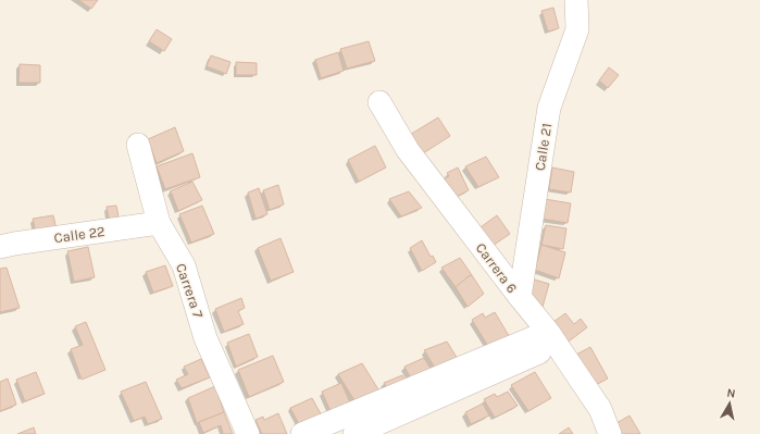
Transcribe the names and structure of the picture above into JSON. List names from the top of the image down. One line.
{"streets":{"street":["Calle 21","Calle 22","Carrera 6","Carrera 7"]},"crossings":[["Calle 21","Carrera 6"],["Calle 22","Carrera 7"]],"north":"top"}
